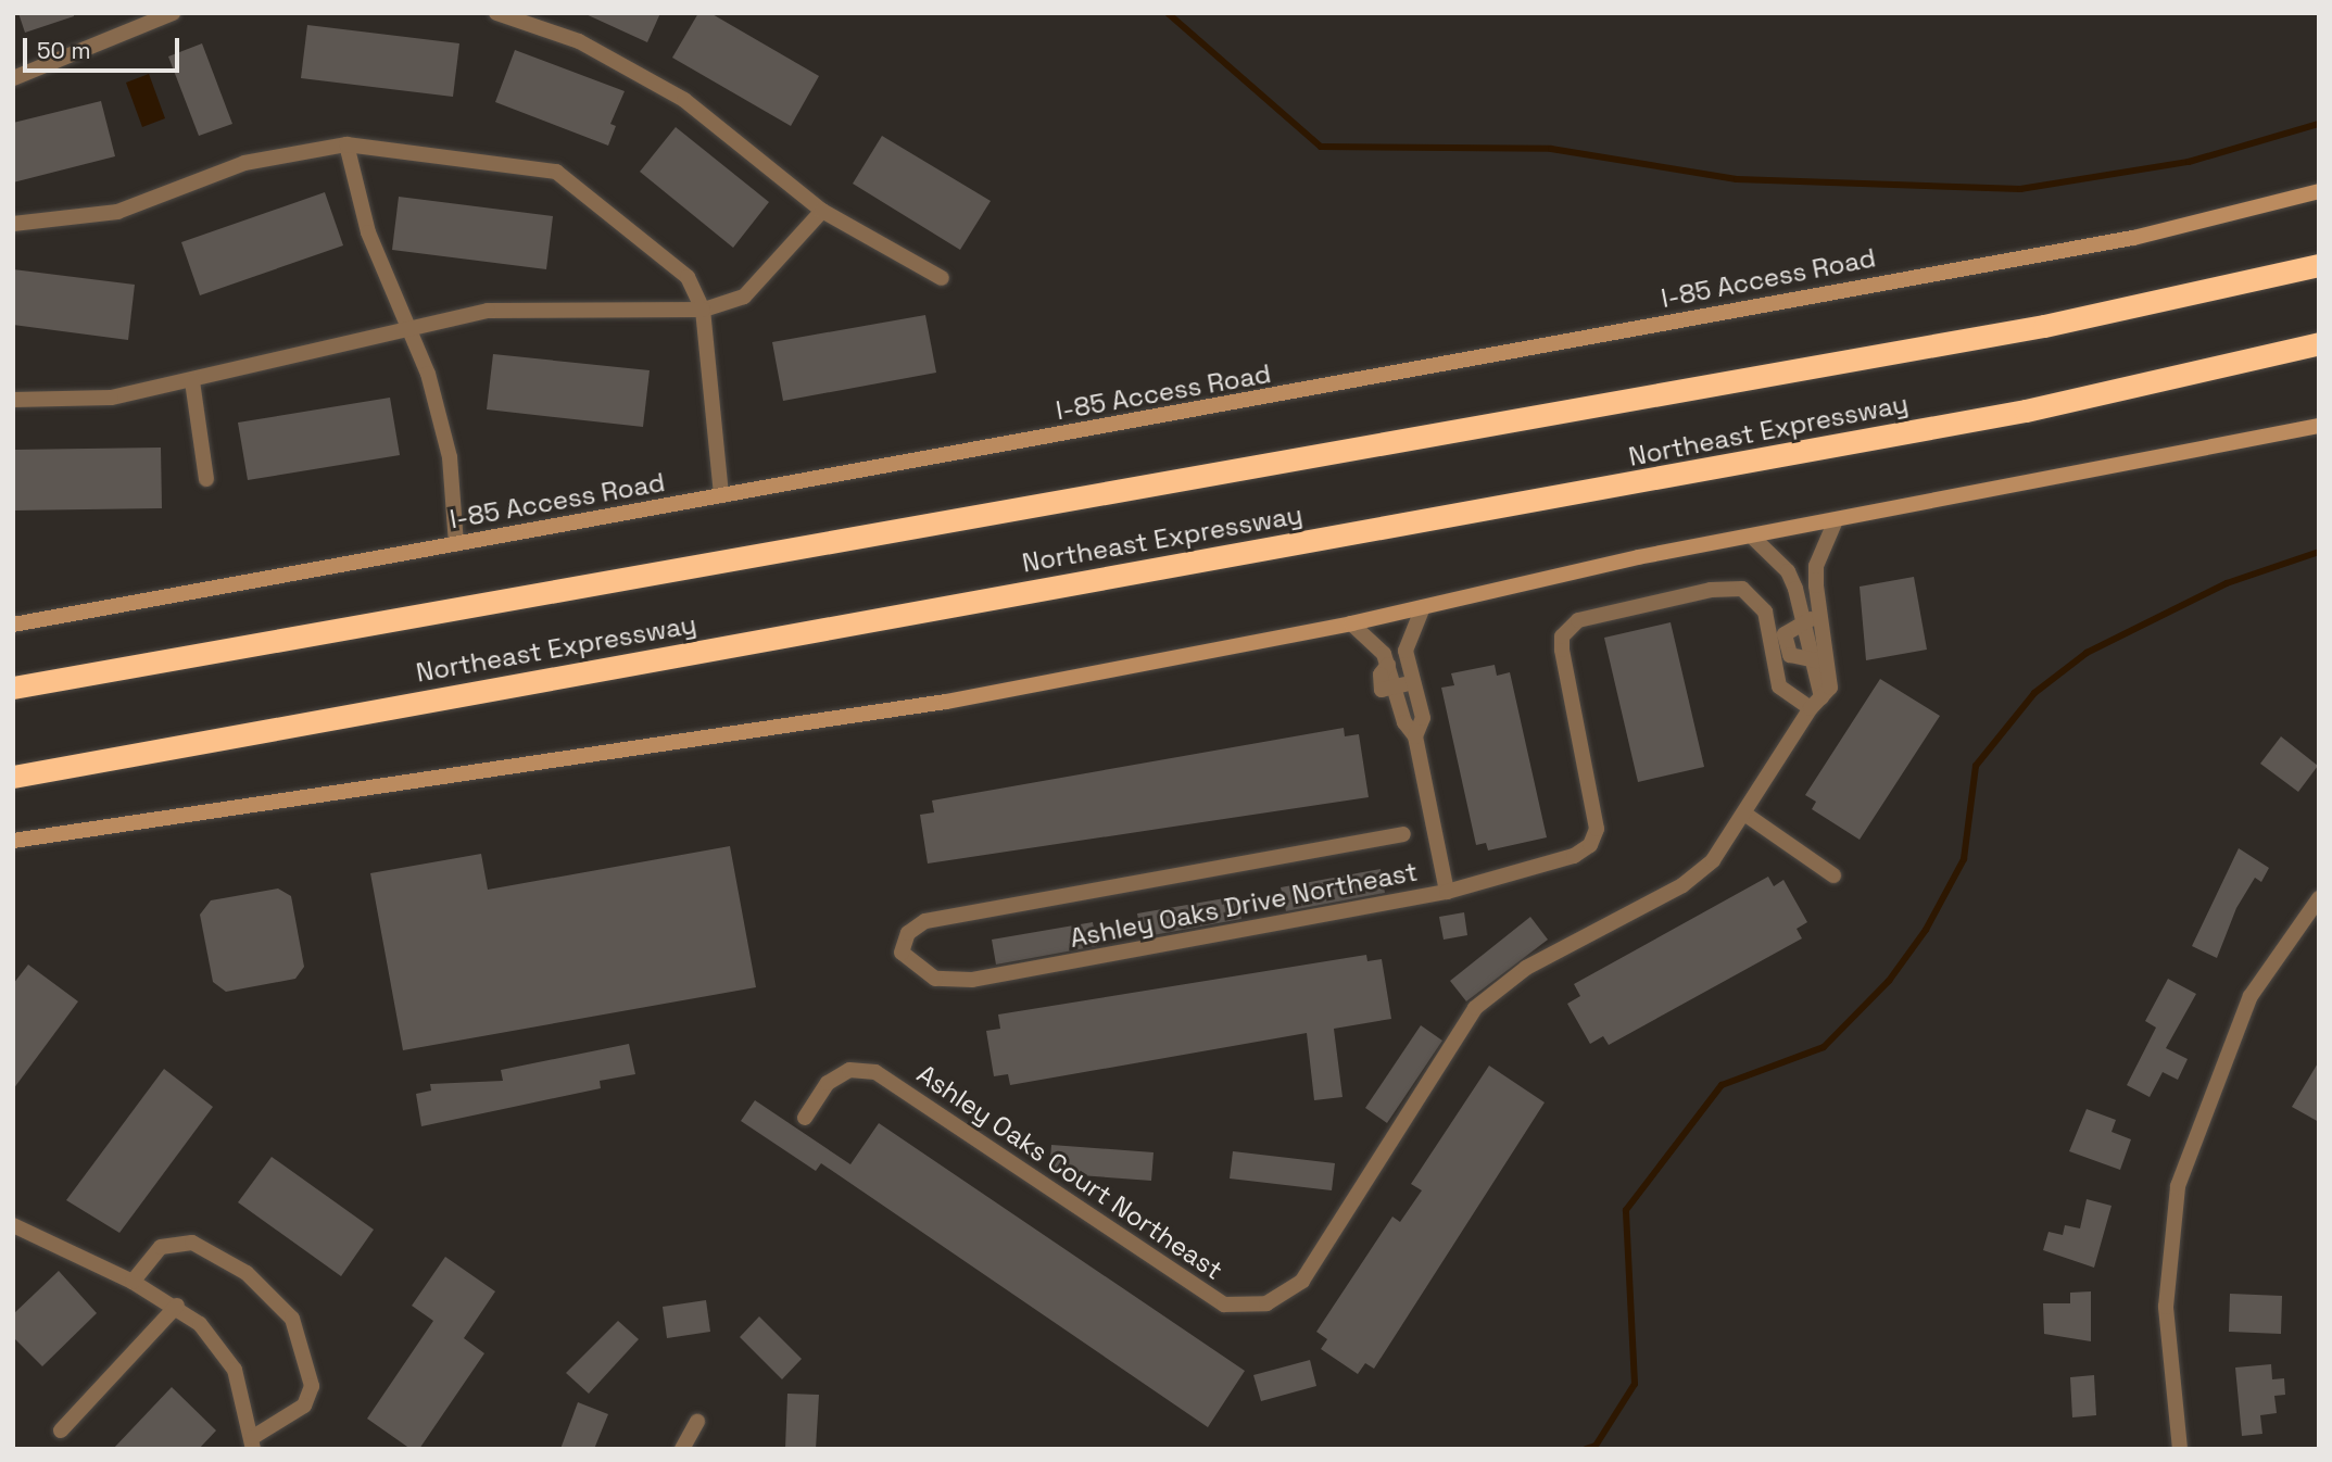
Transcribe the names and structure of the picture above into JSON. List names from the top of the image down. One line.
{"streets":{"highway":["Northeast Expressway"],"main road":["I-85 Access Road"],"street":["Ashley Oaks Drive Northeast","Ashley Oaks Court Northeast"]},"scale_bar":"50 m"}
